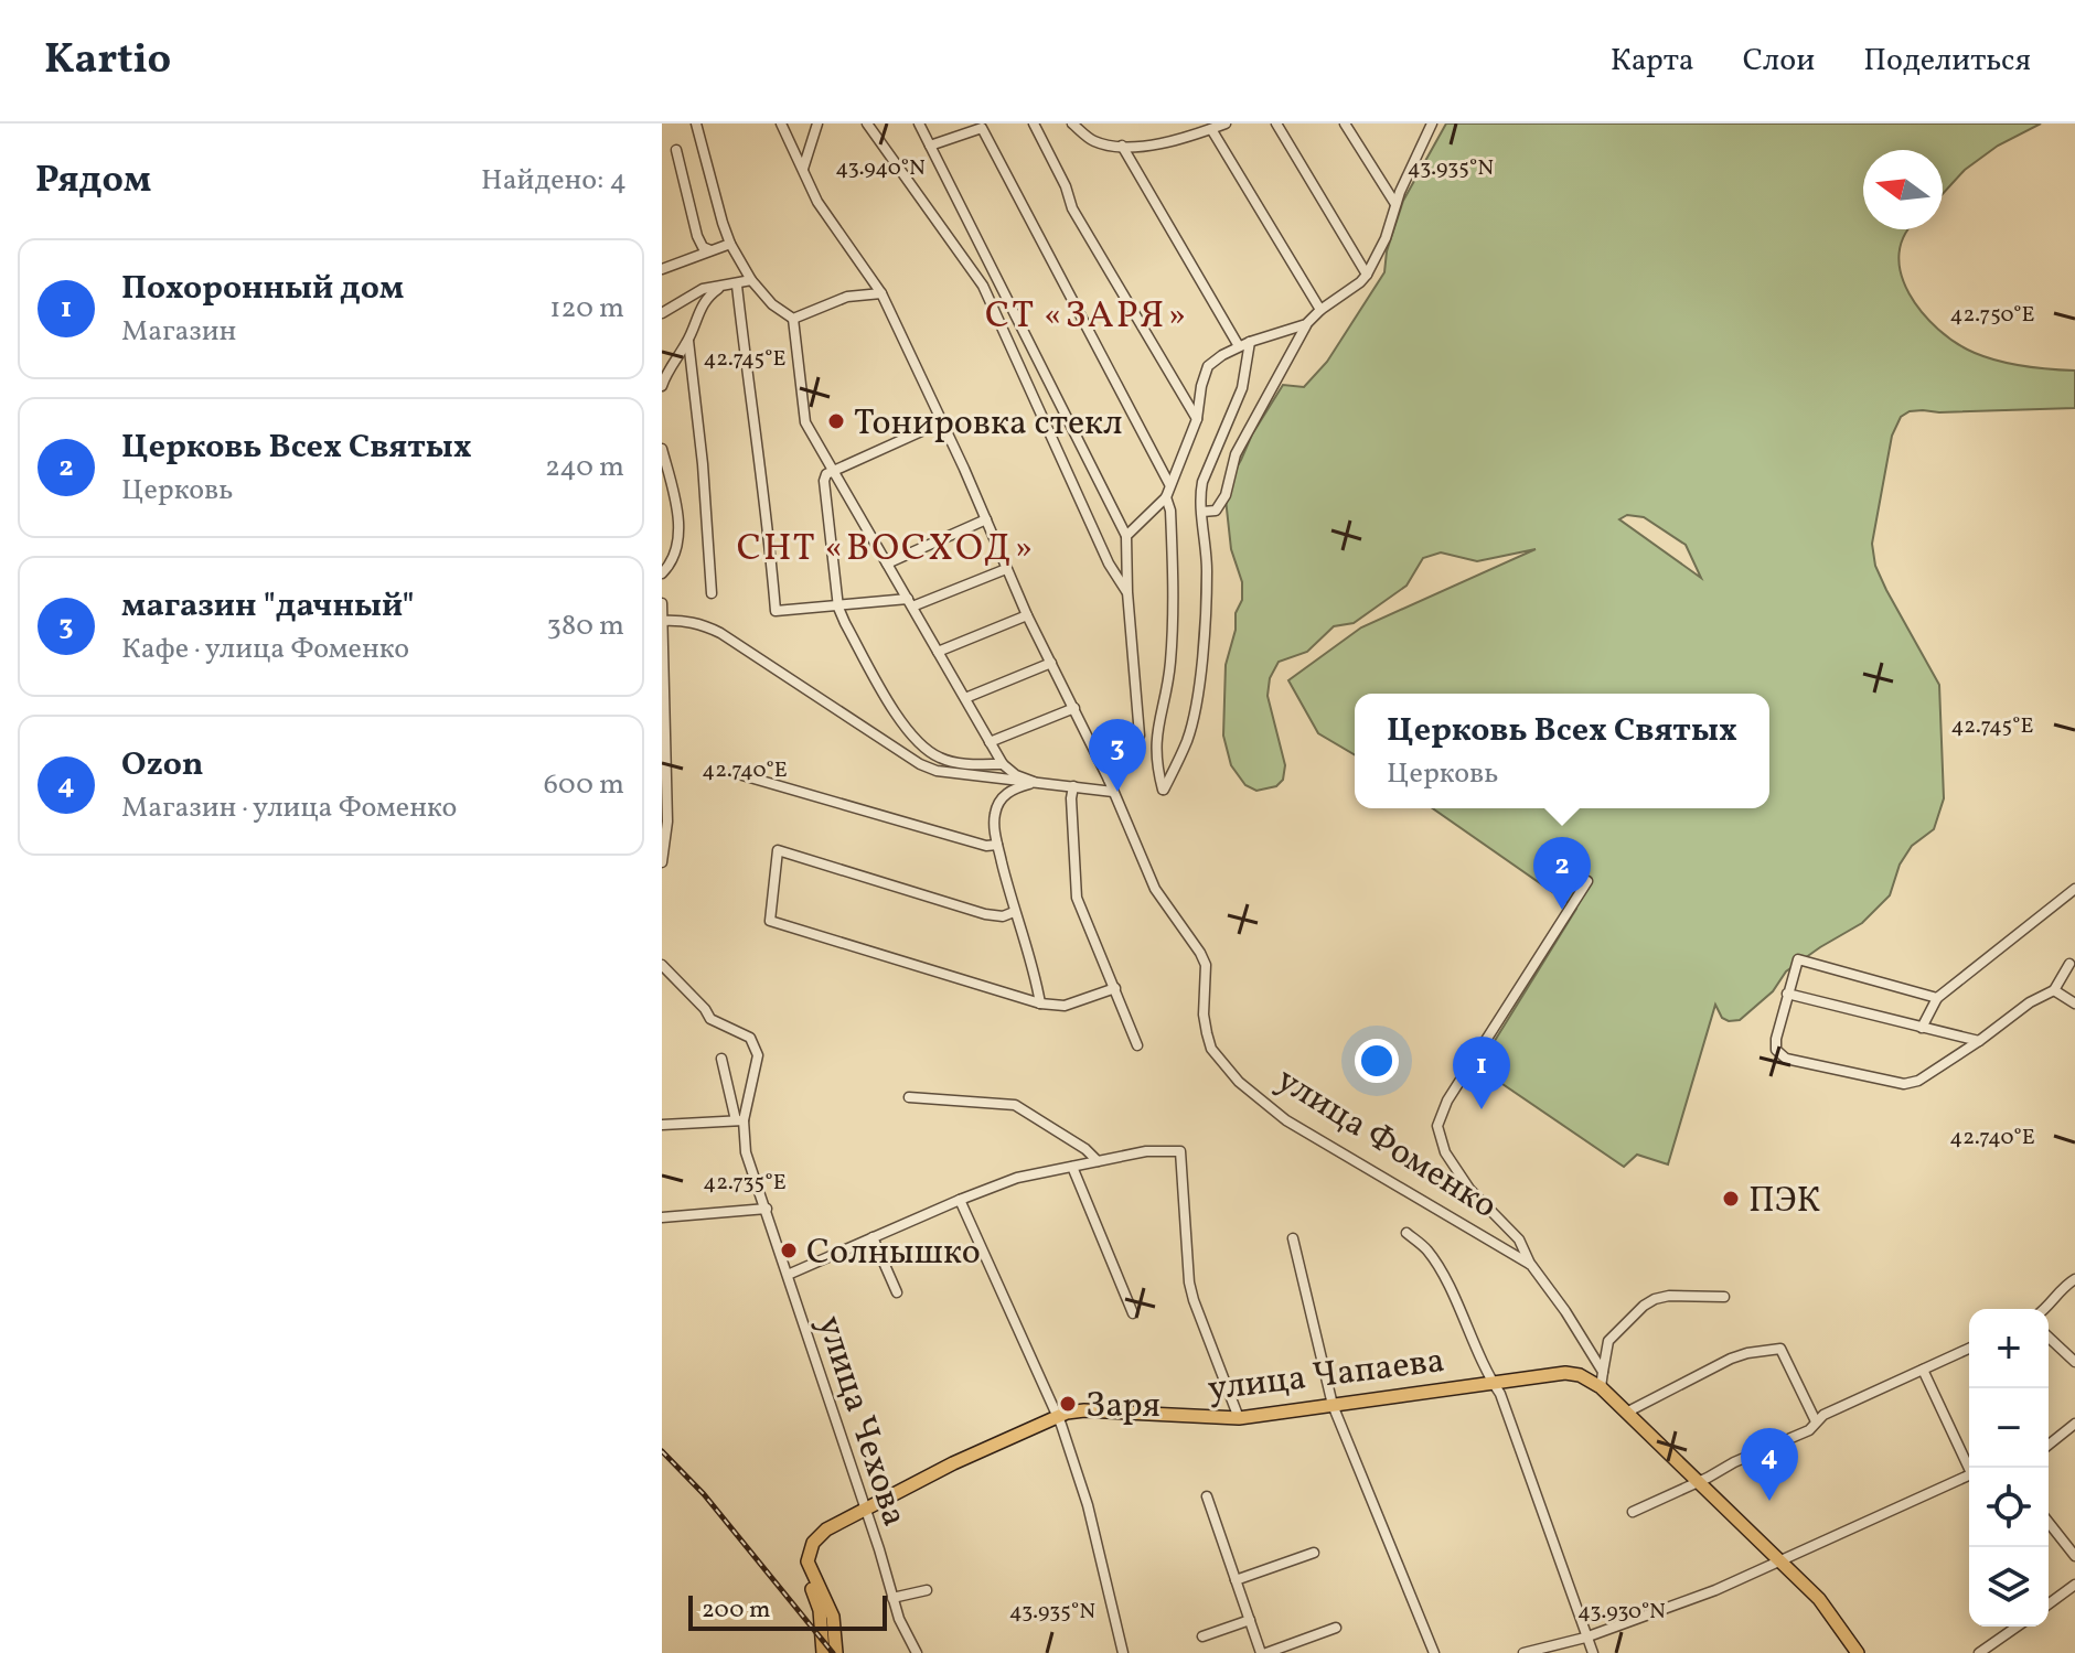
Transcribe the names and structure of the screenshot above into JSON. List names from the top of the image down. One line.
{"streets":{"main road":["улица Чапаева"],"street":["улица Фоменко","улица Чехова"]},"crossings":[["улица Чапаева","улица Чехова"]],"districts":["СТ «ЗАРЯ»","СНТ «ВОСХОД»"],"places":["Тонировка стекл","ПЭК","Солнышко","Заря"],"scale_bar":"200 m","north":"left","page":{"header":"Kartio","nav":["Карта","Слои","Поделиться"],"heading":["Рядом","Найдено: 4"],"list":[{"mark":"1","name":"Похоронный дом","note":"Магазин","value":"120 m"},{"mark":"2","name":"Церковь Всех Святых","note":"Церковь","value":"240 m"},{"mark":"3","name":"магазин \"дачный\"","note":"Кафе · улица Фоменко","value":"380 m"},{"mark":"4","name":"Ozon","note":"Магазин · улица Фоменко","value":"600 m"}],"popup":["Церковь Всех Святых","Церковь"],"pins":["3","2","1","4"],"map_buttons":["+","−"],"scale":"200 m"},"coordinates":["43.940°N","43.935°N","42.750°E","42.745°E","42.740°E","42.735°E","43.930°N"]}
